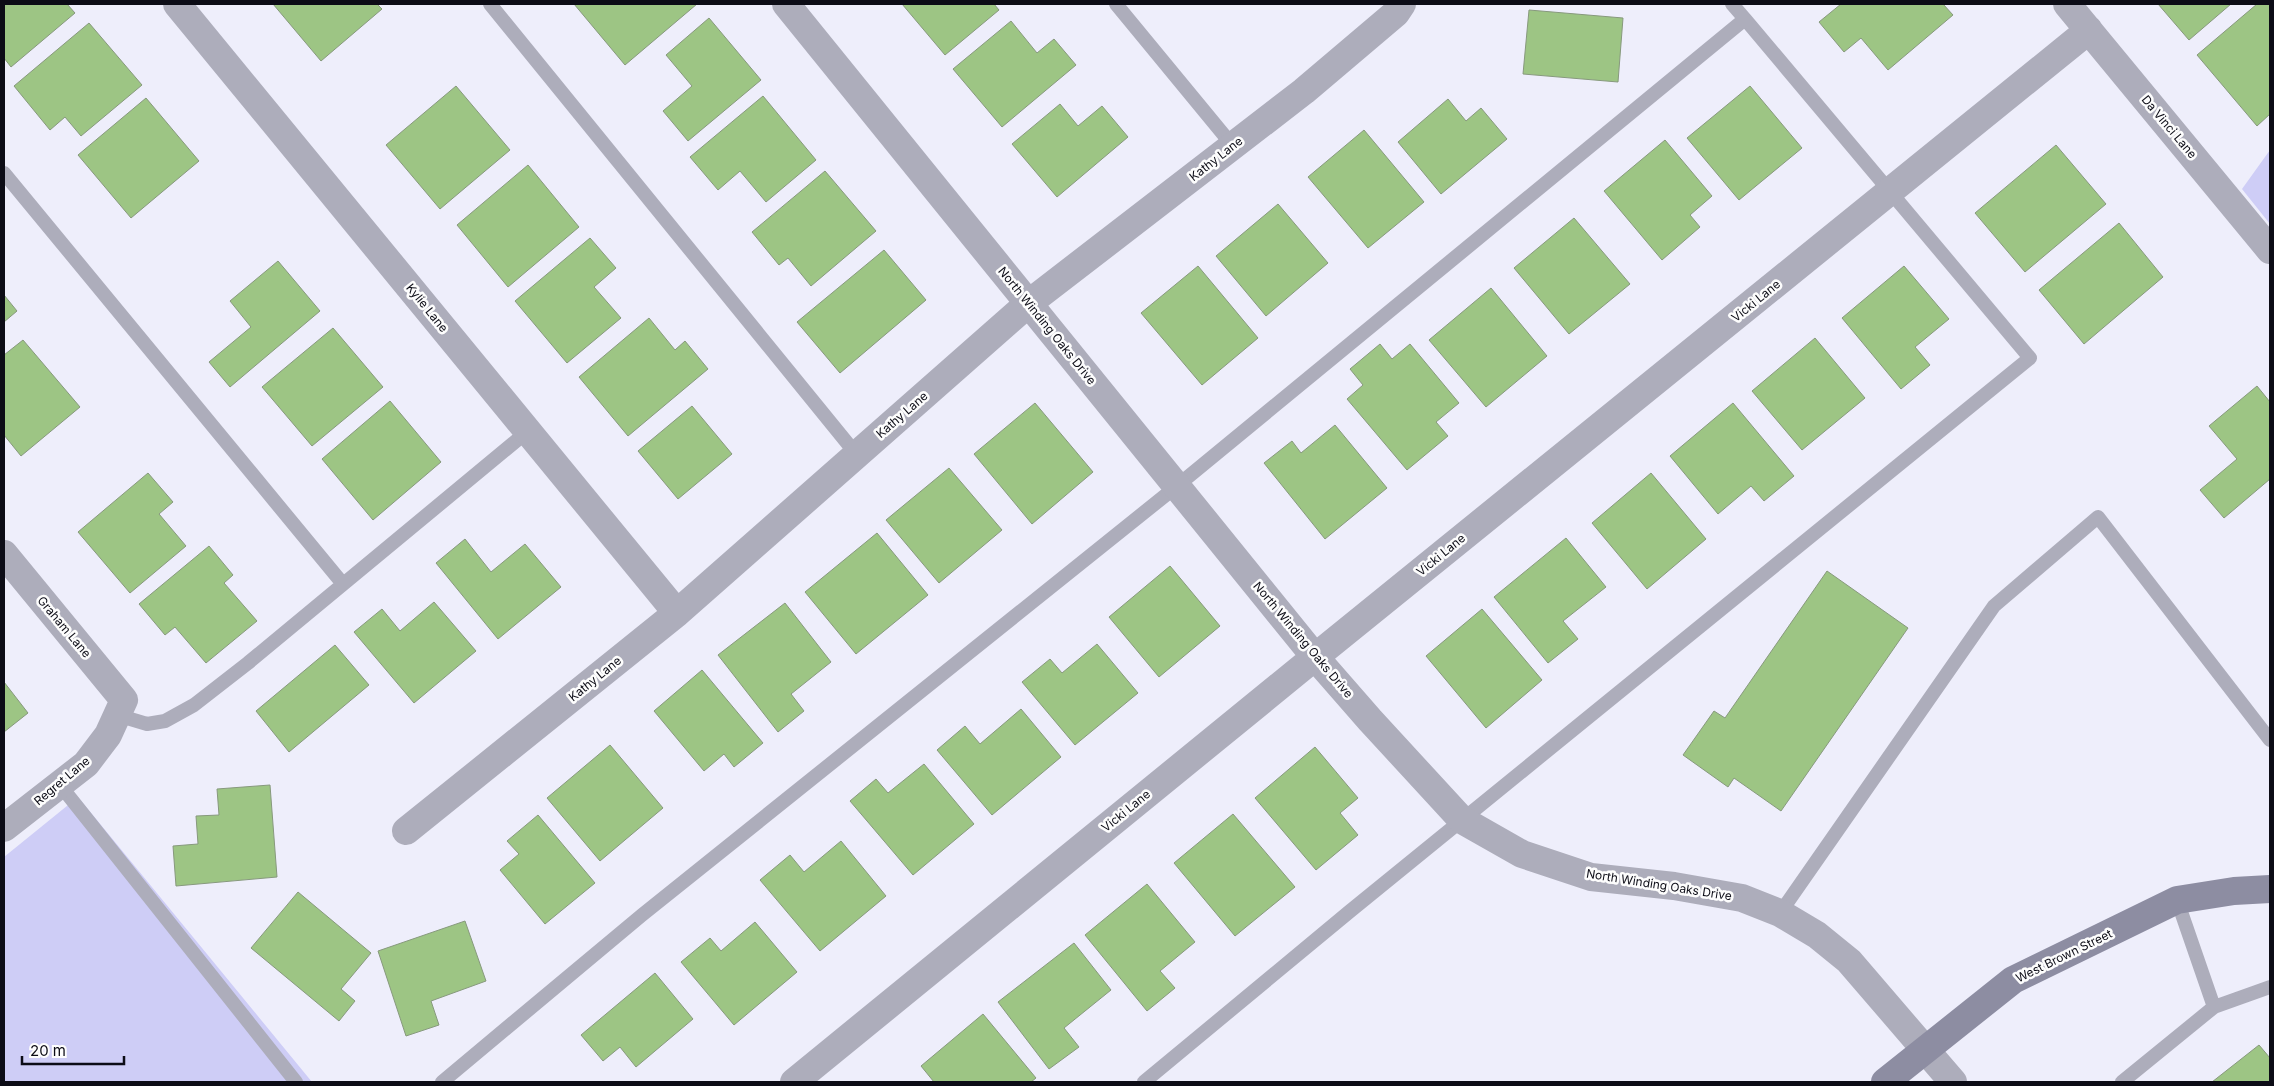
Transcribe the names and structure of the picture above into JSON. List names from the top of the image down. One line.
{"streets":{"main road":["West Brown Street"],"street":["Da Vinci Lane","Kathy Lane","Vicki Lane","Kylie Lane","North Winding Oaks Drive","Graham Lane","Regret Lane"]},"crossings":[["Da Vinci Lane","Vicki Lane"],["Kathy Lane","Kylie Lane"],["Kathy Lane","North Winding Oaks Drive"],["Vicki Lane","North Winding Oaks Drive"],["North Winding Oaks Drive","West Brown Street"],["Graham Lane","Regret Lane"]],"scale_bar":"20 m"}
